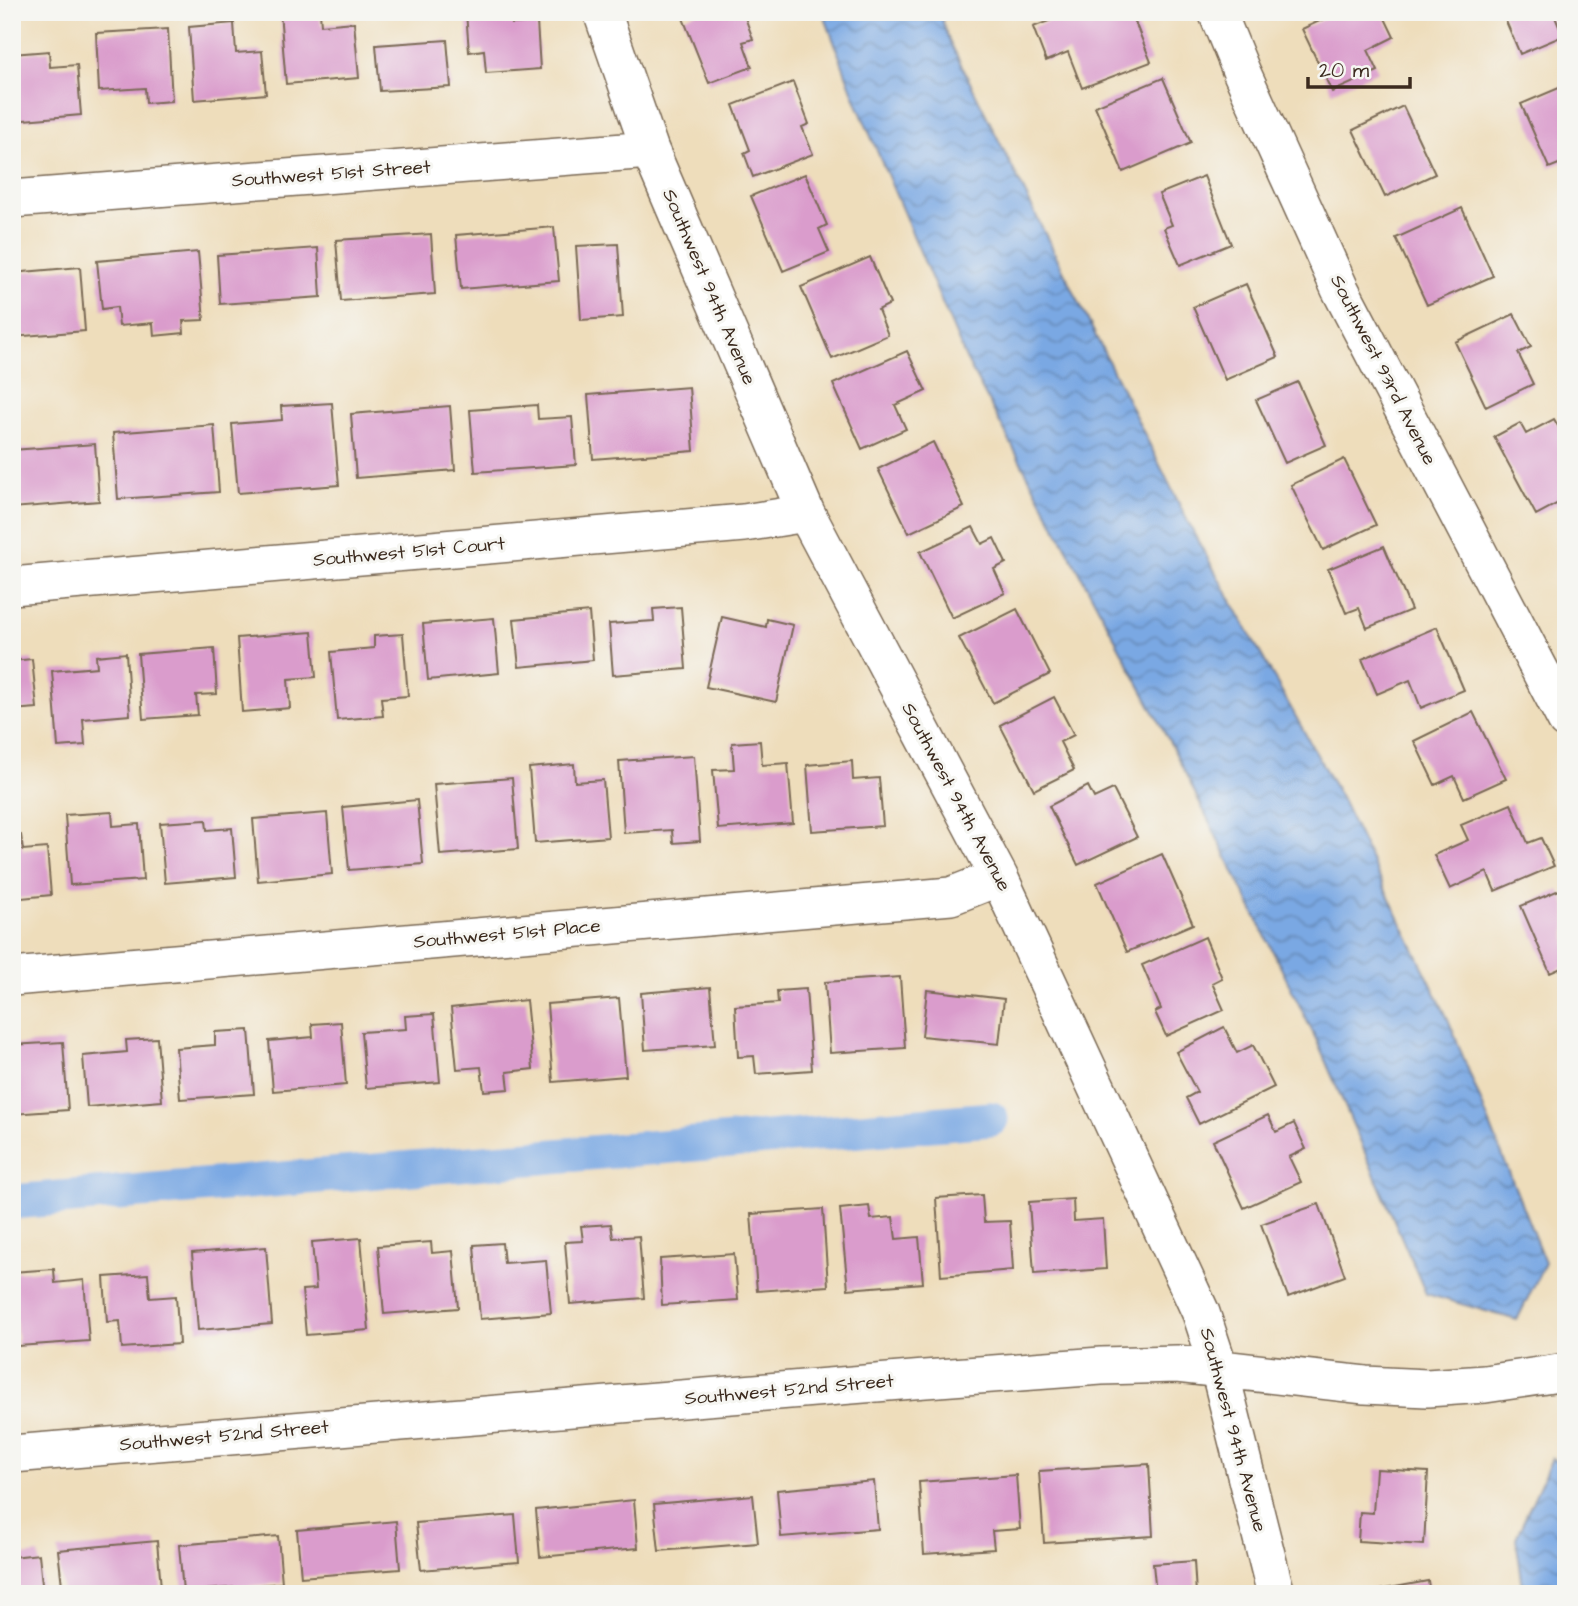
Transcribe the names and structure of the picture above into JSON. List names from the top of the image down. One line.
{"streets":{"street":["Southwest 51st Street","Southwest 94th Avenue","Southwest 93rd Avenue","Southwest 51st Court","Southwest 51st Place","Southwest 52nd Street"]},"crossings":[["Southwest 51st Street","Southwest 94th Avenue"],["Southwest 94th Avenue","Southwest 51st Court"],["Southwest 94th Avenue","Southwest 51st Place"],["Southwest 94th Avenue","Southwest 52nd Street"]],"scale_bar":"20 m"}
